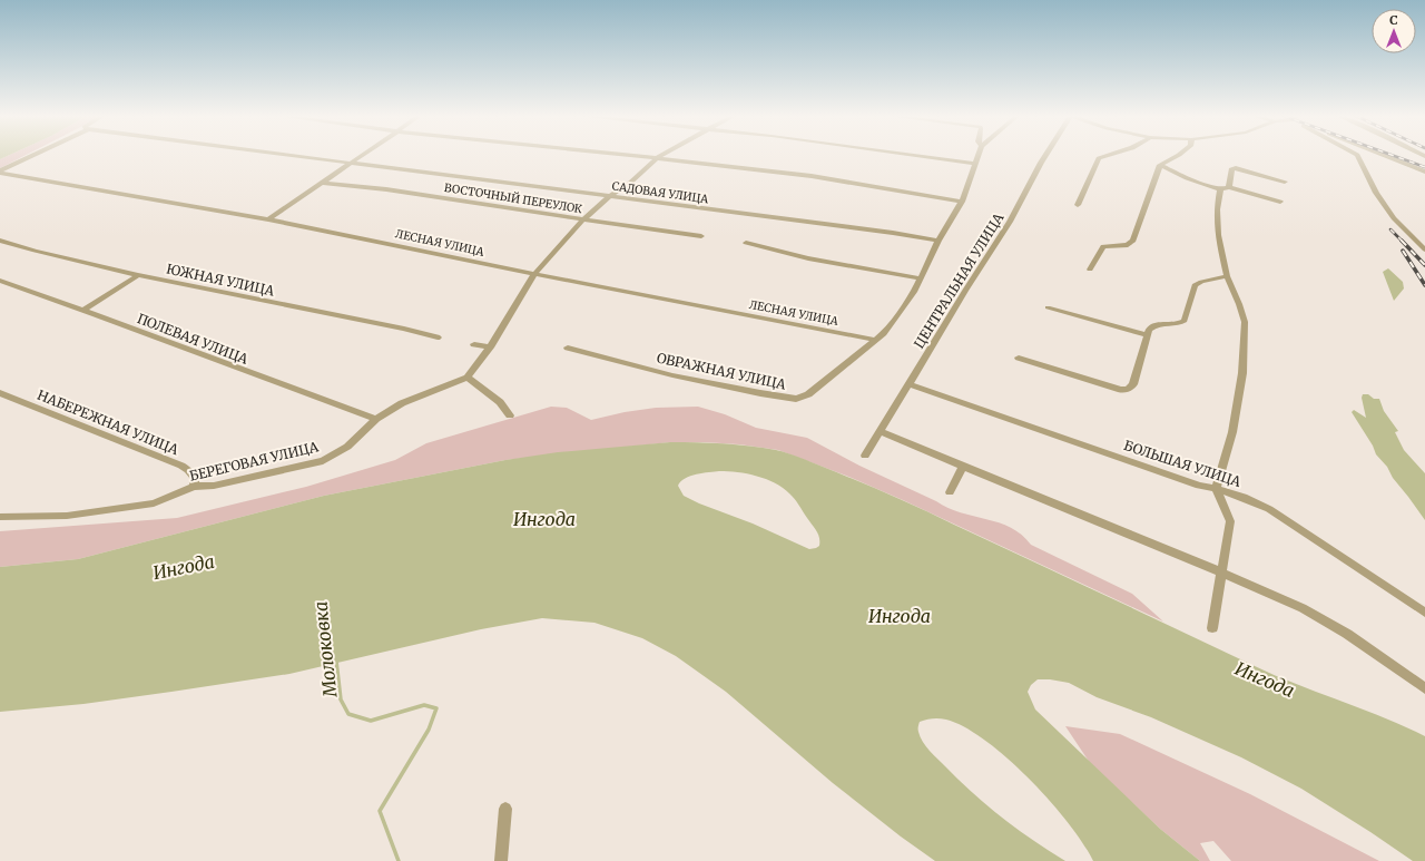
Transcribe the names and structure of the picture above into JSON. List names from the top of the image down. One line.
{"streets":{"street":["САДОВАЯ УЛИЦА","ВОСТОЧНЫЙ ПЕРЕУЛОК","ЛЕСНАЯ УЛИЦА","ЮЖНАЯ УЛИЦА","ЦЕНТРАЛЬНАЯ УЛИЦА","ПОЛЕВАЯ УЛИЦА","ОВРАЖНАЯ УЛИЦА","НАБЕРЕЖНАЯ УЛИЦА","БЕРЕГОВАЯ УЛИЦА","БОЛЬШАЯ УЛИЦА"]},"crossings":[["САДОВАЯ УЛИЦА","ОВРАЖНАЯ УЛИЦА"],["ЛЕСНАЯ УЛИЦА","ОВРАЖНАЯ УЛИЦА"],["ЦЕНТРАЛЬНАЯ УЛИЦА","БОЛЬШАЯ УЛИЦА"],["ПОЛЕВАЯ УЛИЦА","БЕРЕГОВАЯ УЛИЦА"],["НАБЕРЕЖНАЯ УЛИЦА","БЕРЕГОВАЯ УЛИЦА"]],"water":["Ингода","Молоковка"],"north":"top"}
